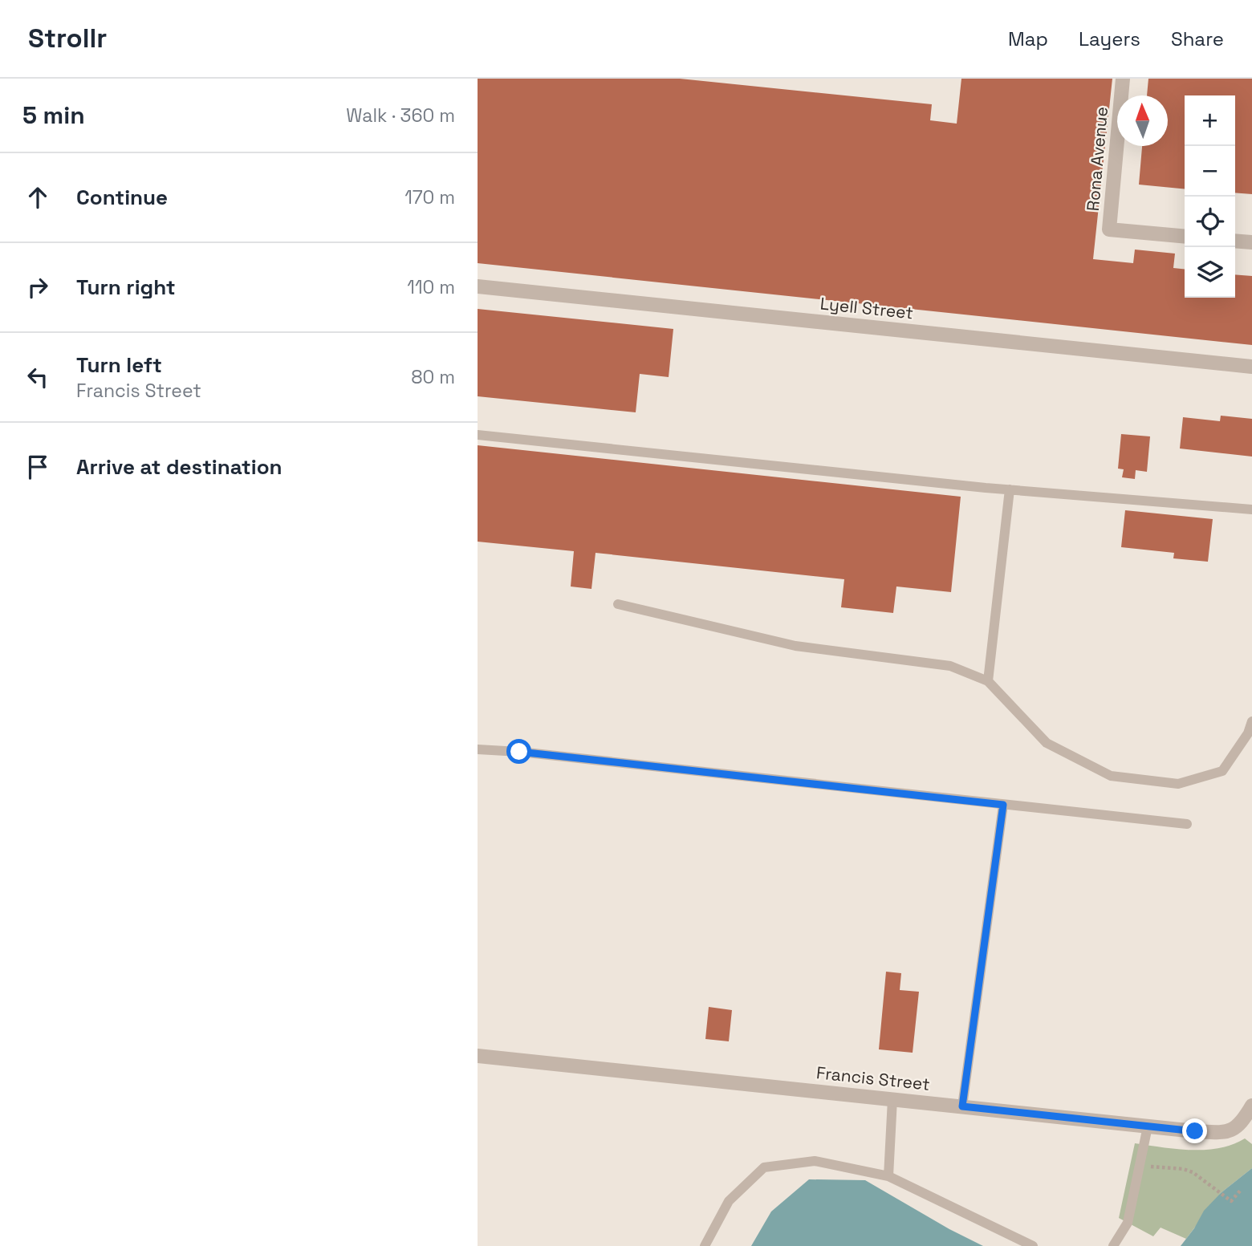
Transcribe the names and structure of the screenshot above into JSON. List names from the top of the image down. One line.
{"streets":{"street":["Rona Avenue","Lyell Street","Francis Street"]},"north":"top","page":{"header":"Strollr","nav":["Map","Layers","Share"],"heading":["5 min","Walk · 360 m"],"map_buttons":["+","−"],"list":[["Continue","170 m"],["Turn right","110 m"],["Turn left","Francis Street","80 m"],"Arrive at destination"]}}
